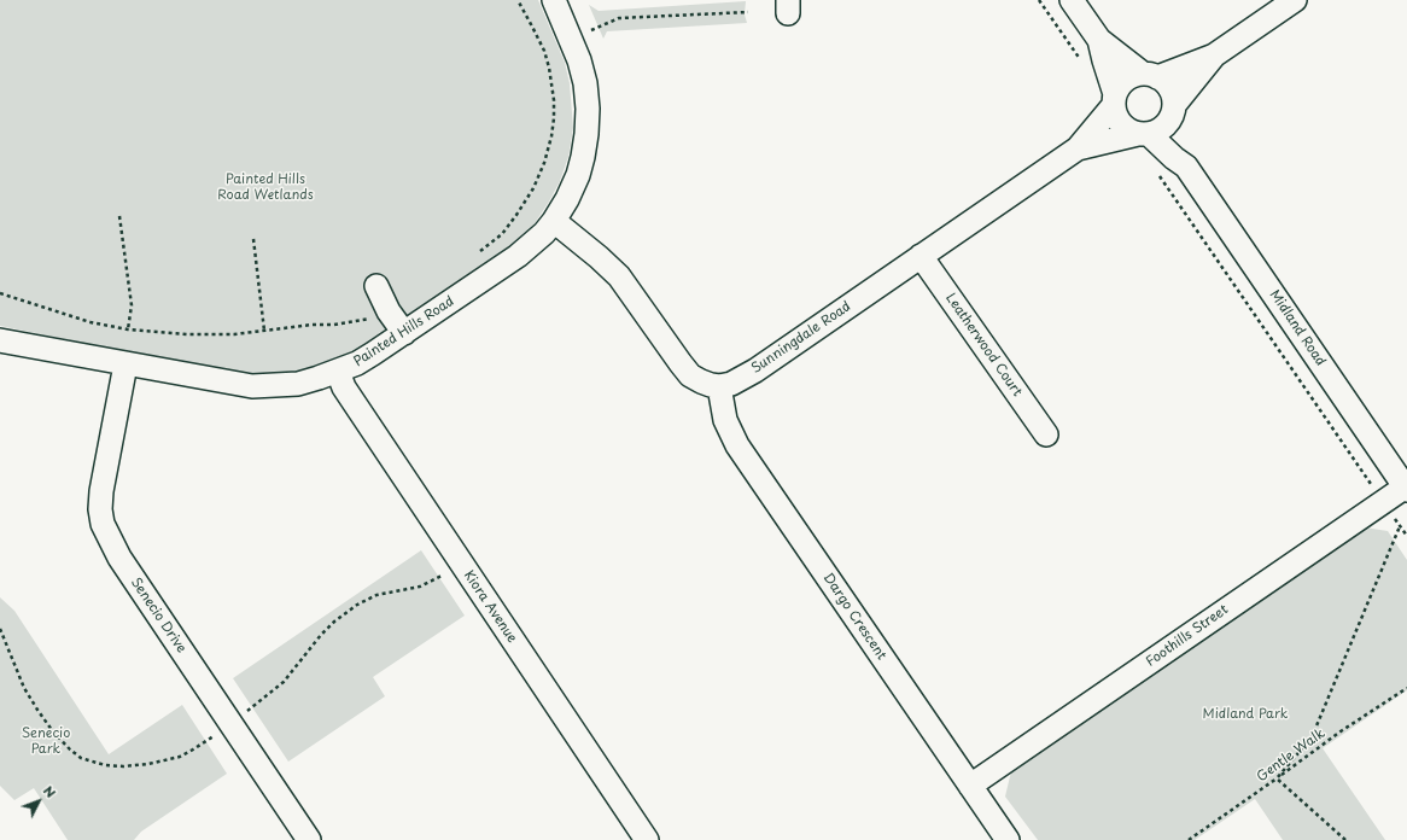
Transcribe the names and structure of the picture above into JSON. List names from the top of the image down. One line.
{"streets":{"street":["Midland Road","Painted Hills Road","Sunningdale Road","Leatherwood Court","Kiora Avenue","Senecio Drive","Dargo Crescent","Foothills Street"],"path":["Gentle Walk"]},"crossings":[["Midland Road","Sunningdale Road"],["Midland Road","Foothills Street"],["Painted Hills Road","Kiora Avenue"],["Painted Hills Road","Senecio Drive"],["Sunningdale Road","Leatherwood Court"],["Sunningdale Road","Dargo Crescent"],["Dargo Crescent","Foothills Street"]],"parks":["Painted Hills Road Wetlands","Midland Park","Senecio Park"],"north":"top right"}
